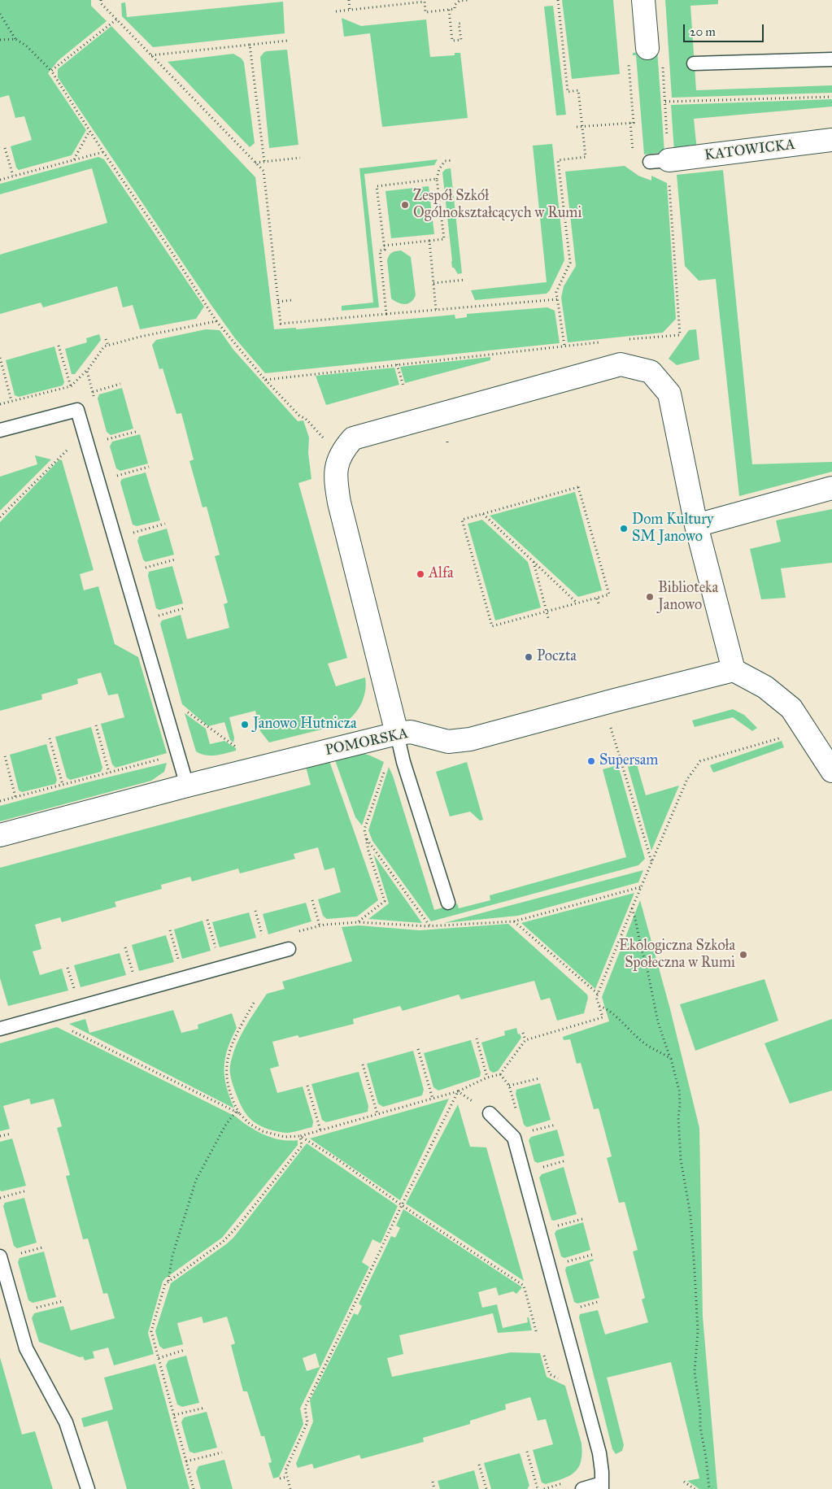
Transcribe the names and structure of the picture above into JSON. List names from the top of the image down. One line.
{"streets":{"street":["KATOWICKA","POMORSKA"]},"places":["Zespół Szkół Ogólnokształcących w Rumi","Dom Kultury SM Janowo","Alfa","Biblioteka Janowo","Poczta","Janowo Hutnicza","Supersam","Ekologiczna Szkoła Społeczna w Rumi"],"scale_bar":"20 m"}
